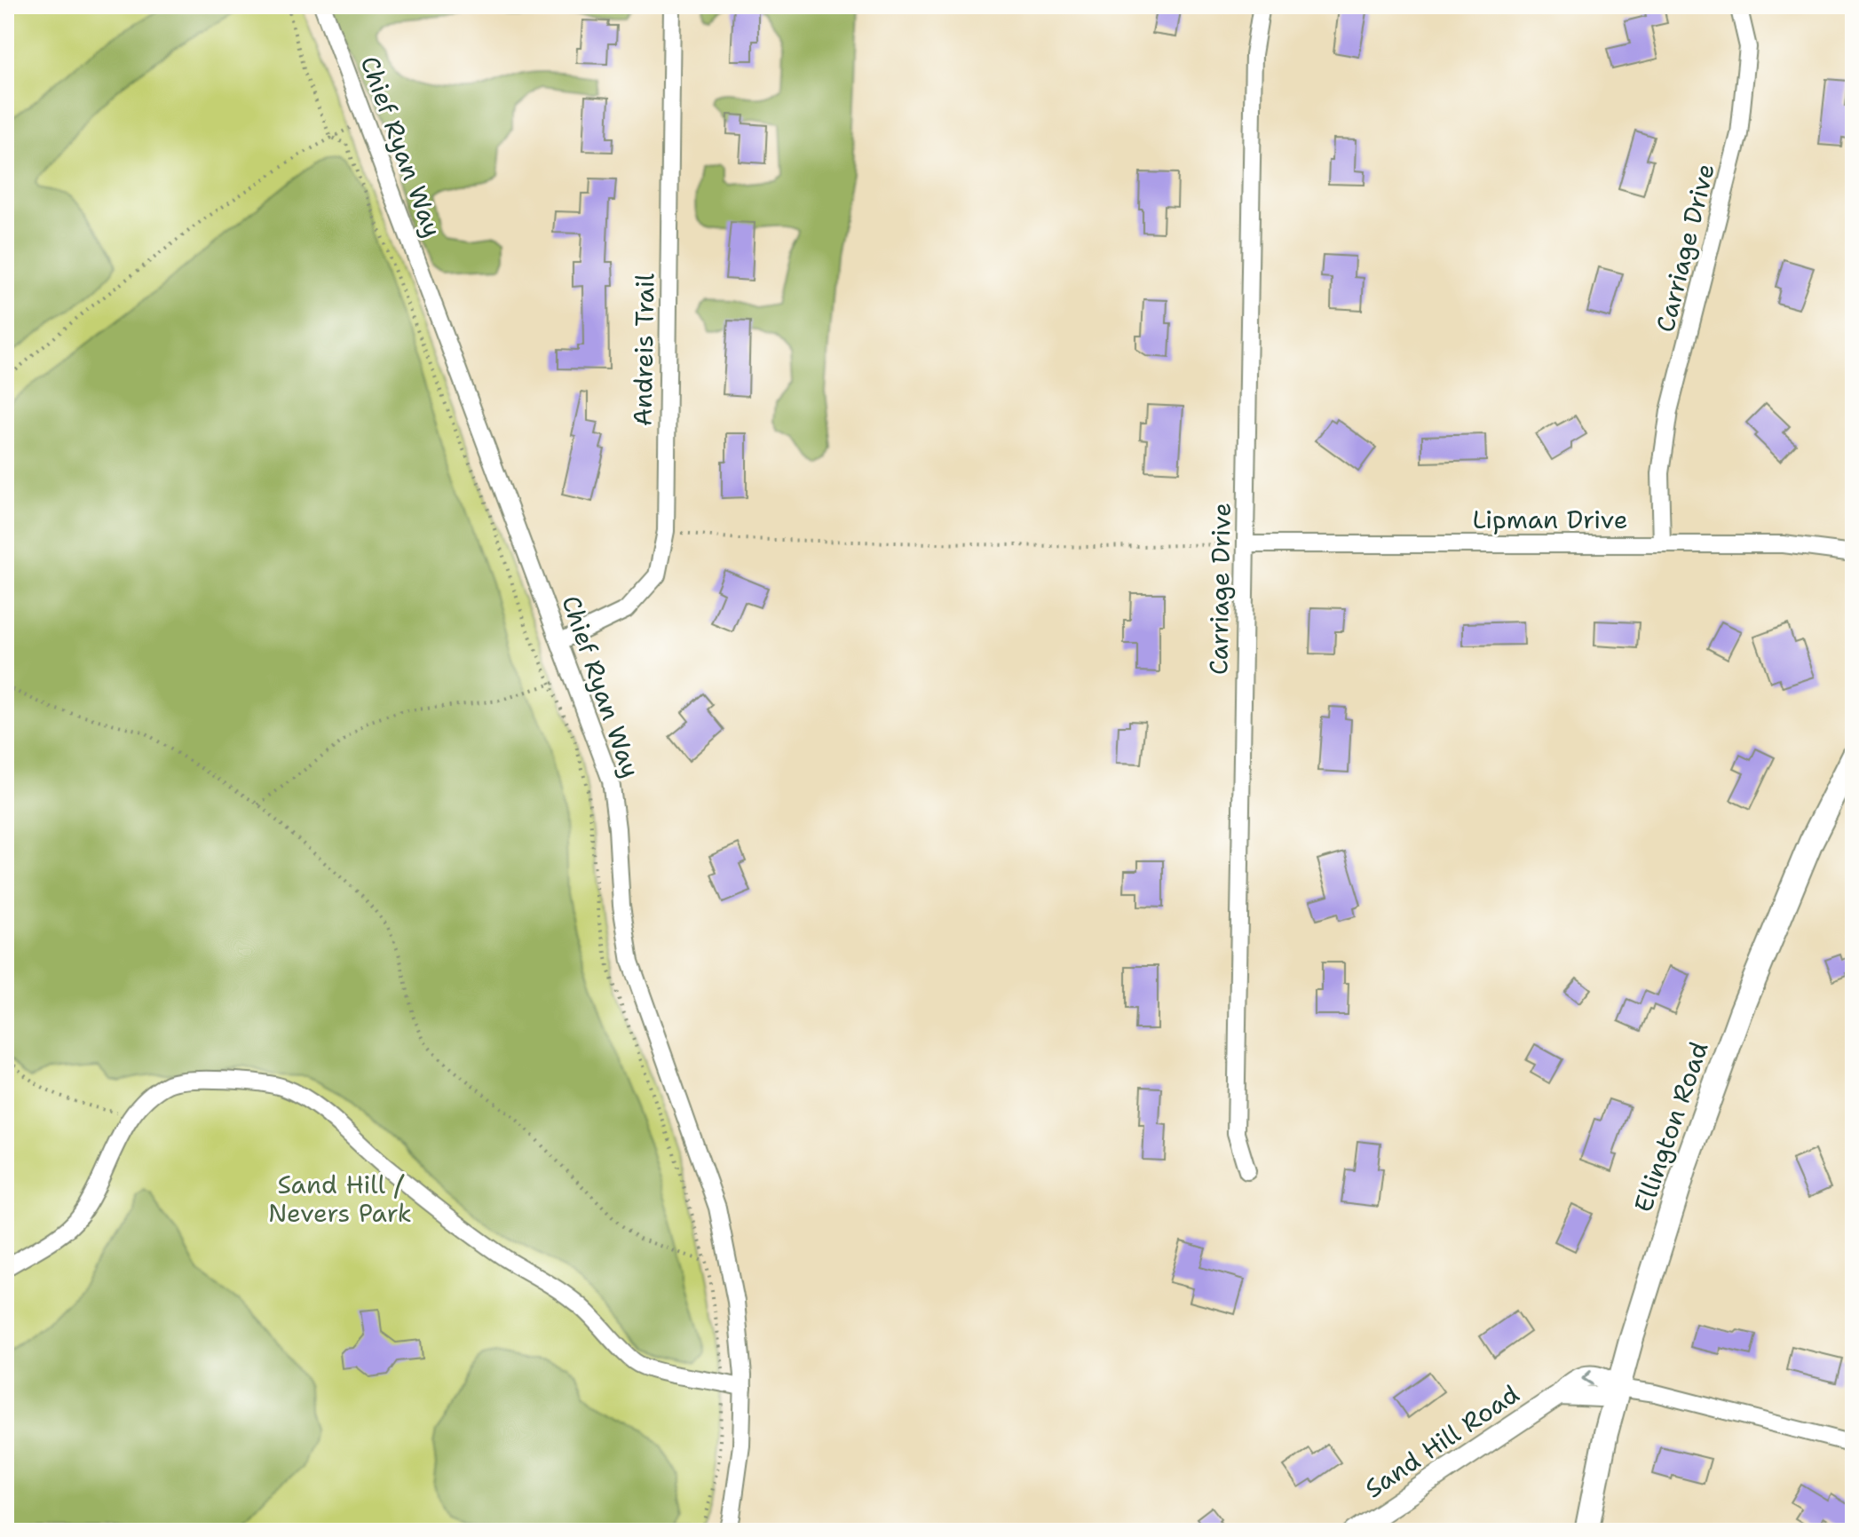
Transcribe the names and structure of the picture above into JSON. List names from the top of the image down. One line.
{"streets":{"main road":["Ellington Road"],"street":["Chief Ryan Way","Carriage Drive","Andreis Trail","Lipman Drive","Sand Hill Road"]},"crossings":[["Chief Ryan Way","Andreis Trail"],["Carriage Drive","Lipman Drive"],["Ellington Road","Sand Hill Road"]],"parks":["Sand Hill / Nevers Park"]}
